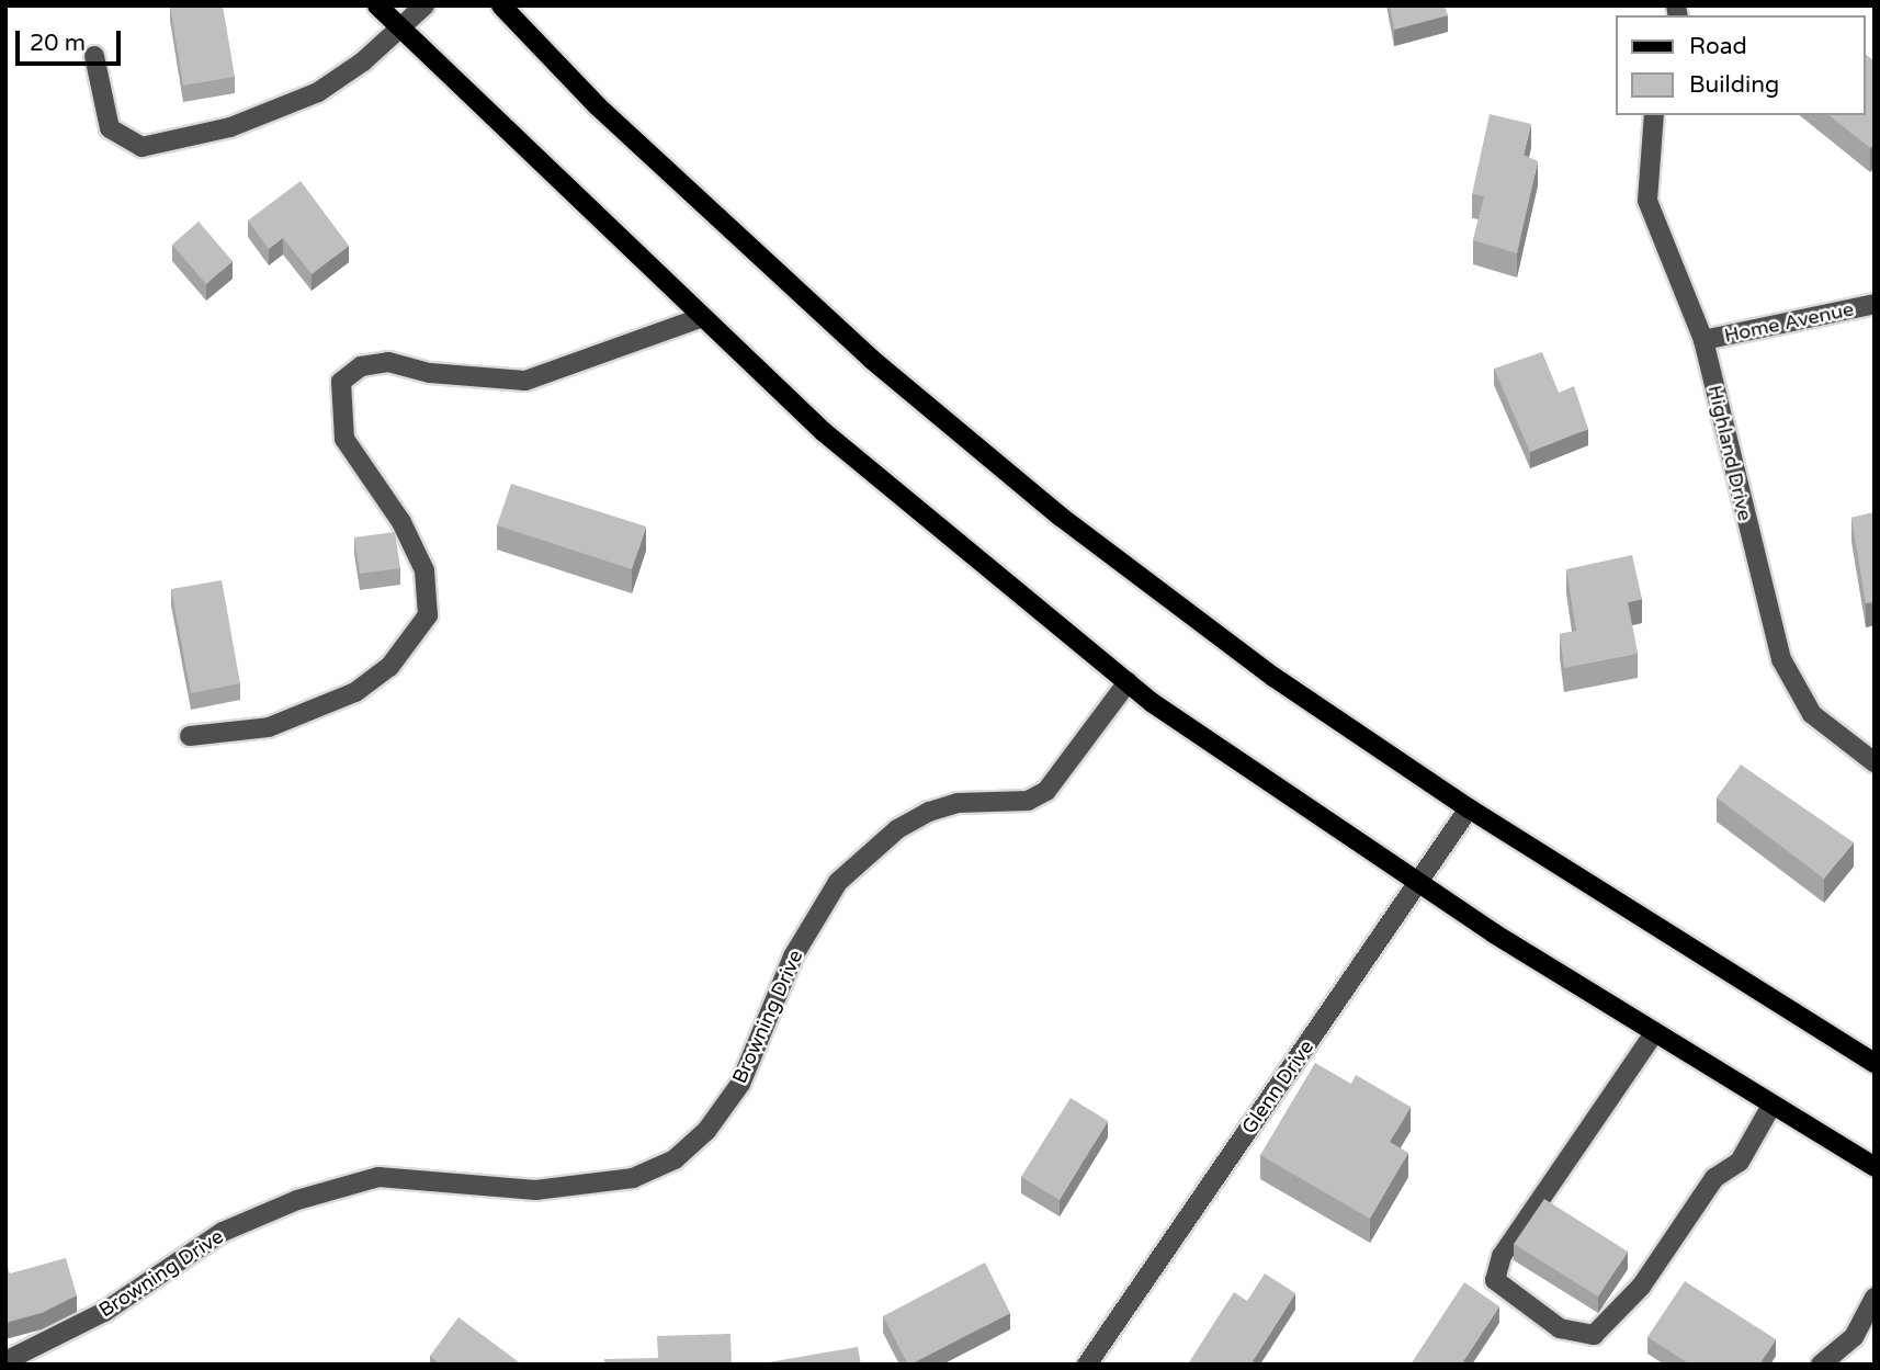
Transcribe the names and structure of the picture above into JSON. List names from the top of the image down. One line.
{"streets":{"street":["Home Avenue","Highland Drive","Browning Drive","Glenn Drive"]},"crossings":[["Home Avenue","Highland Drive"]],"legend":["Road","Building"],"scale_bar":"20 m"}
